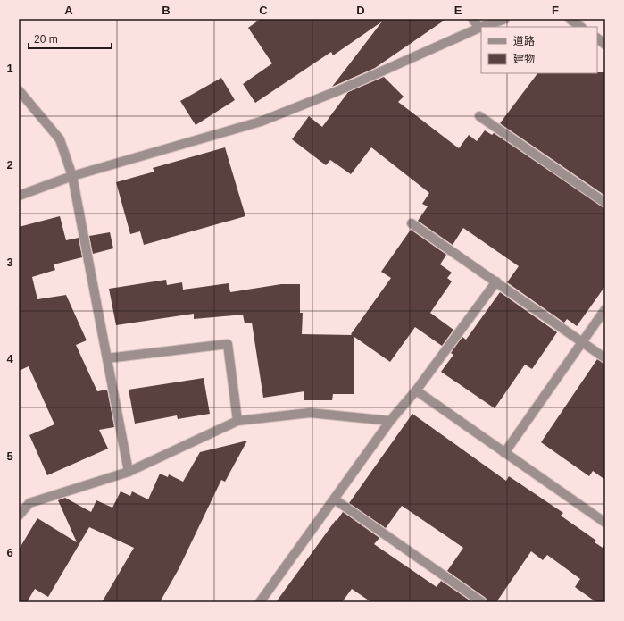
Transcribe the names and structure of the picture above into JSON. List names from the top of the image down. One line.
{"legend":["道路","建物"],"scale_bar":"20 m","grid":{"columns":["A","B","C","D","E","F"],"rows":["1","2","3","4","5","6"]}}
